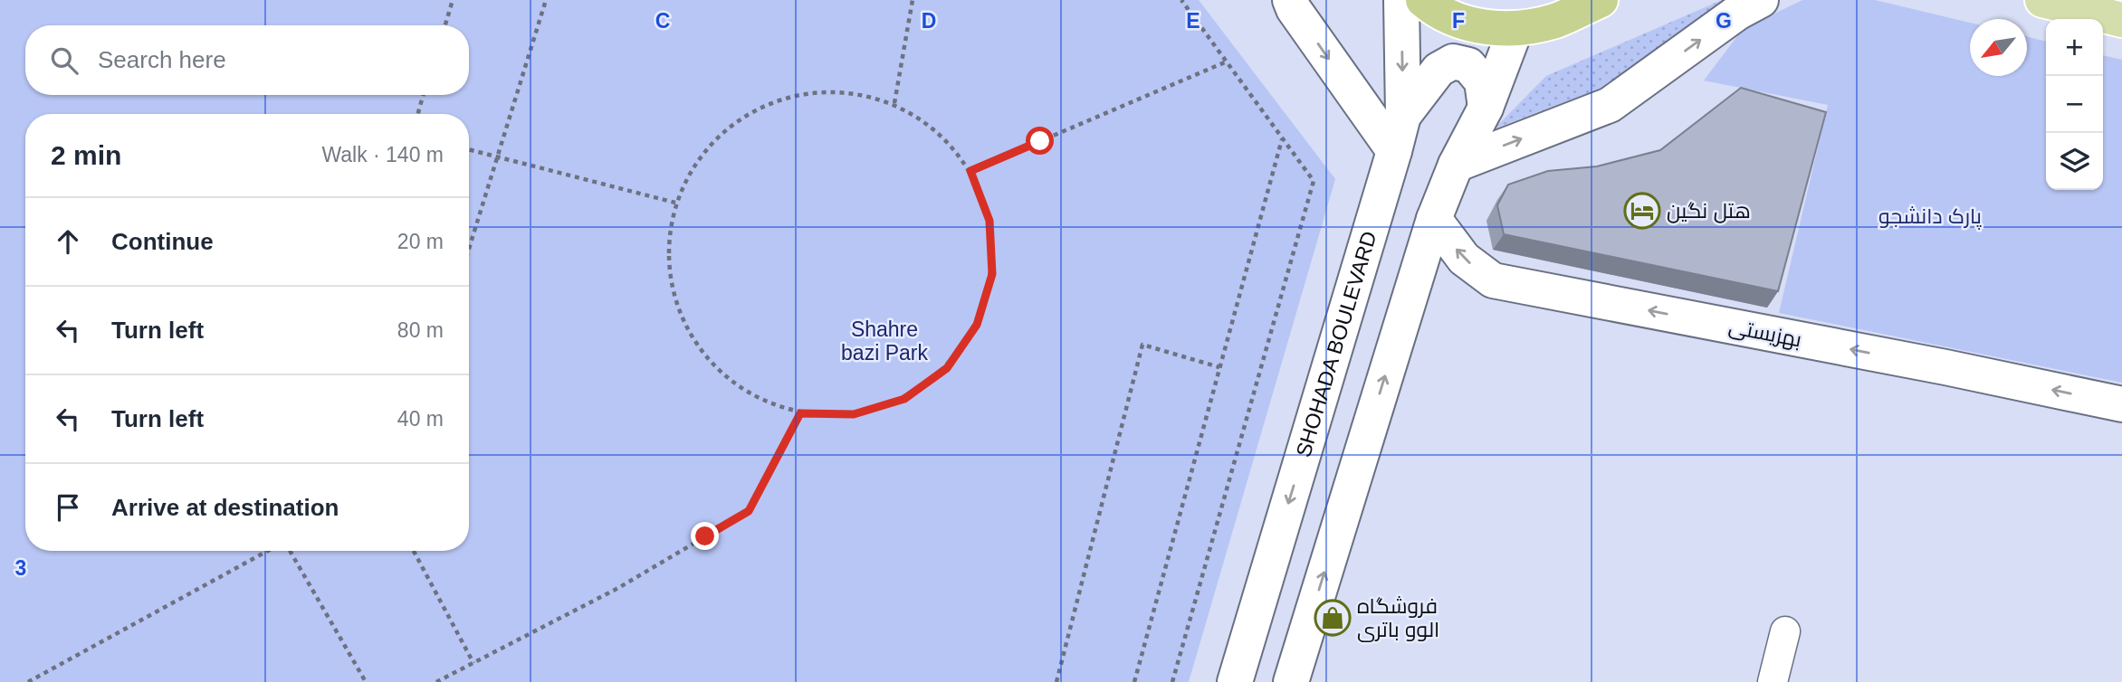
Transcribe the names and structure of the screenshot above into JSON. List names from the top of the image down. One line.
{"streets":{"main road":["بهزیستی","SHOHADA BOULEVARD"]},"one_way":["بهزیستی"],"parks":["پارک دانشجو","Shahre bazi Park"],"places":{"hotel":["هتل نگین"],"shop":["فروشگاه الوو باتری"]},"north":"bottom left","page":{"map_buttons":["+","−"],"search":"Search here","heading":["2 min","Walk · 140 m"],"list":[["Continue","20 m"],["Turn left","80 m"],["Turn left","40 m"],"Arrive at destination"]},"grid":{"columns":["C","D","E","F","G"],"rows":["3"]}}
